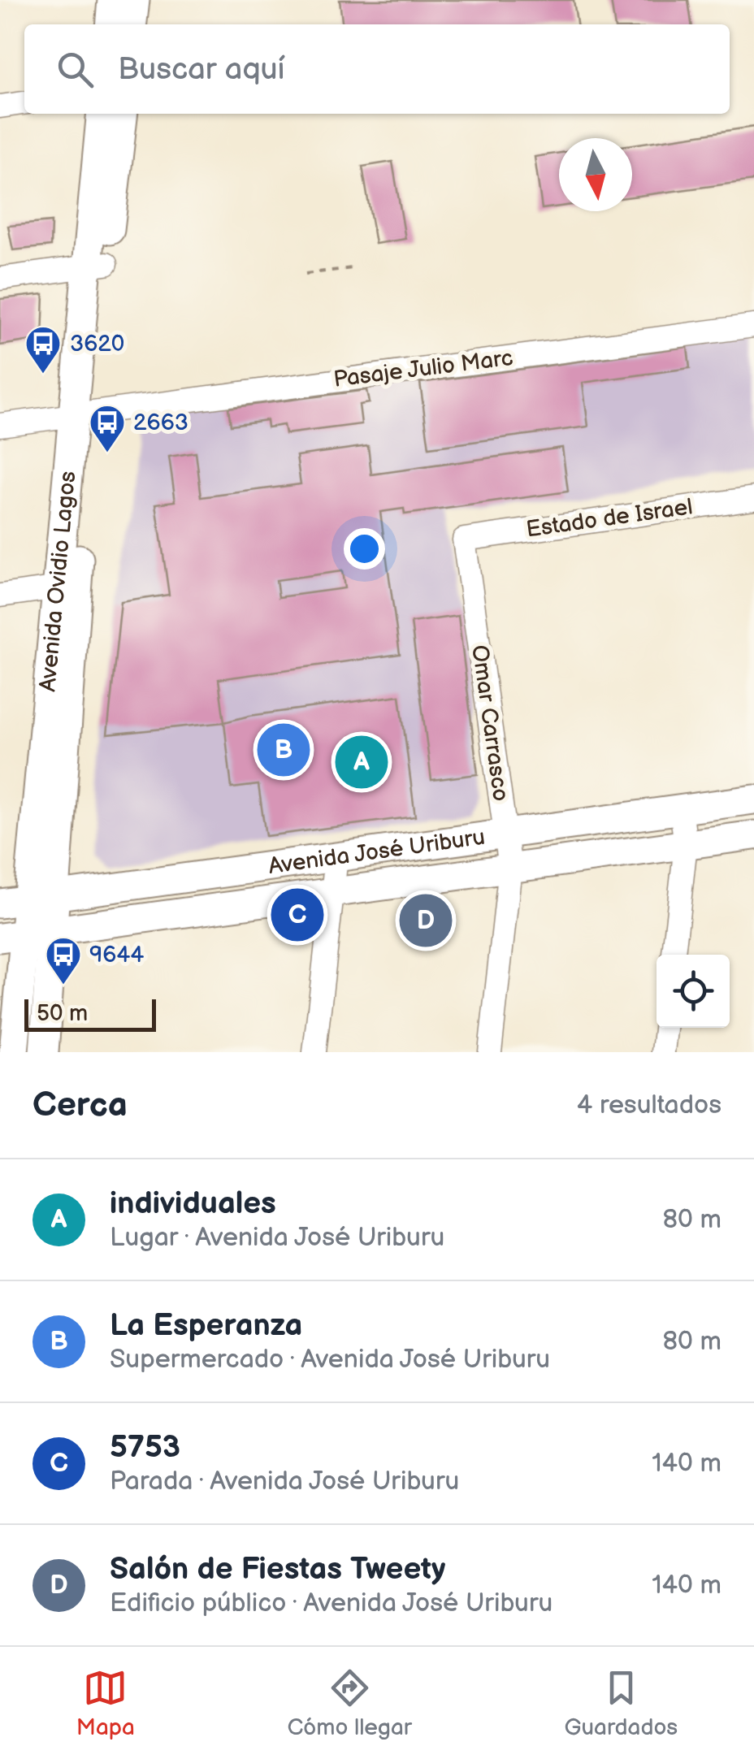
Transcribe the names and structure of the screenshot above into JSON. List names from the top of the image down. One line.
{"streets":{"main road":["Avenida Ovidio Lagos","Avenida José Uriburu"],"street":["Pasaje Julio Marc","Estado de Israel","Omar Carrasco"]},"crossings":[["Pasaje Julio Marc","Avenida Ovidio Lagos"],["Estado de Israel","Omar Carrasco"],["Avenida Ovidio Lagos","Avenida José Uriburu"],["Omar Carrasco","Avenida José Uriburu"]],"places":{"bus stop":["3620","2663","9644"]},"scale_bar":"50 m","north":"bottom","page":{"search":"Buscar aquí","pins":["B","A","C","D"],"scale":"50 m","heading":["Cerca","4 resultados"],"list":[{"mark":"A","name":"individuales","note":"Lugar · Avenida José Uriburu","value":"80 m"},{"mark":"B","name":"La Esperanza","note":"Supermercado · Avenida José Uriburu","value":"80 m"},{"mark":"C","name":"5753","note":"Parada · Avenida José Uriburu","value":"140 m"},{"mark":"D","name":"Salón de Fiestas Tweety","note":"Edificio público · Avenida José Uriburu","value":"140 m"}],"nav":["Mapa","Cómo llegar","Guardados"]}}
